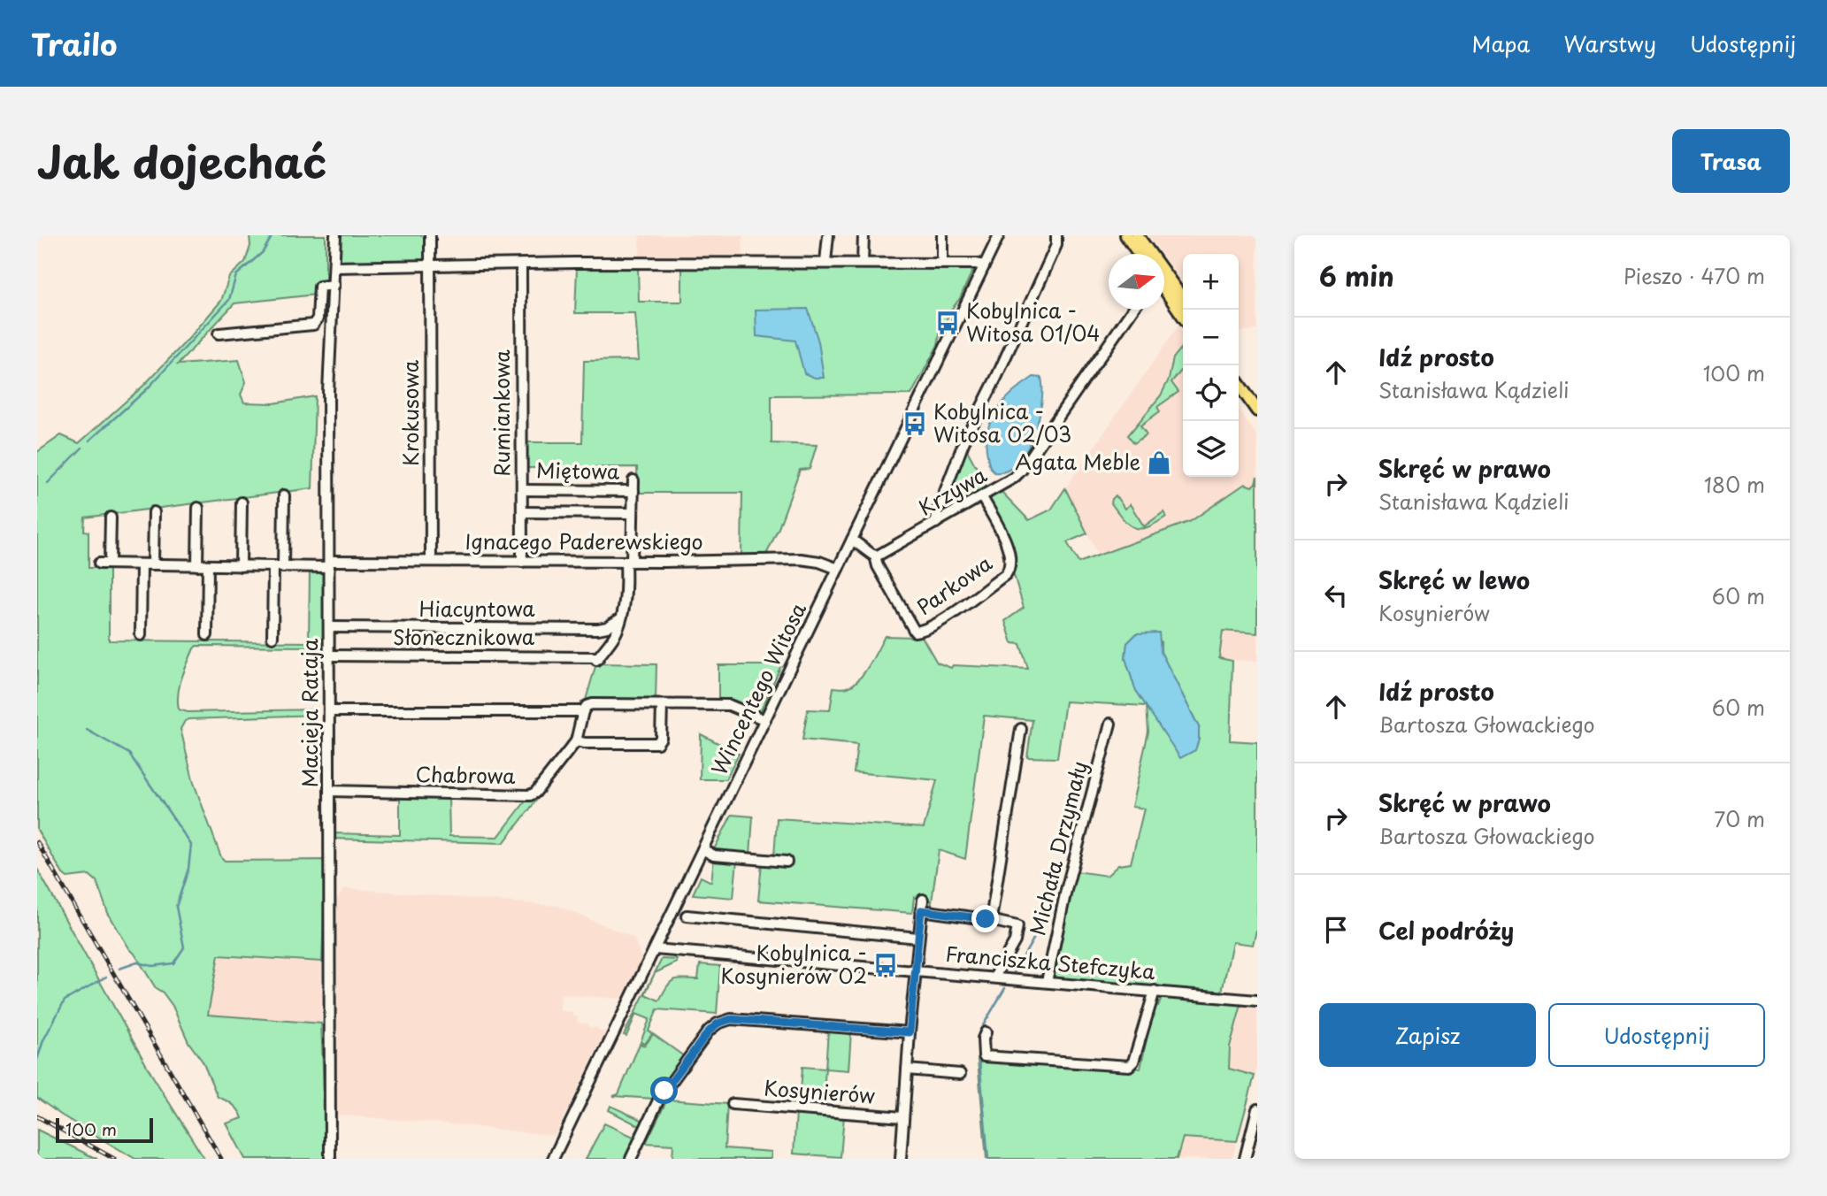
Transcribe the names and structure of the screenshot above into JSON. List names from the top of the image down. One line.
{"streets":{"street":["Krokusowa","Rumiankowa","Miętowa","Krzywa","Ignacego Paderewskiego","Parkowa","Hiacyntowa","Słonecznikowa","Wincentego Witosa","Macieja Rataja","Chabrowa","Michała Drzymały","Franciszka Stefczyka","Kosynierów"]},"crossings":[["Krokusowa","Ignacego Paderewskiego"],["Rumiankowa","Miętowa"],["Rumiankowa","Ignacego Paderewskiego"],["Krzywa","Parkowa"],["Ignacego Paderewskiego","Wincentego Witosa"],["Ignacego Paderewskiego","Macieja Rataja"],["Hiacyntowa","Słonecznikowa"],["Hiacyntowa","Macieja Rataja"],["Słonecznikowa","Macieja Rataja"],["Wincentego Witosa","Franciszka Stefczyka"],["Macieja Rataja","Chabrowa"],["Michała Drzymały","Franciszka Stefczyka"],["Franciszka Stefczyka","Kosynierów"]],"places":{"bus stop":["Kobylnica - Witosa 01/04","Kobylnica - Witosa 02/03","Kobylnica - Kosynierów 02"],"shop":["Agata Meble"]},"scale_bar":"100 m","north":"right","page":{"header":"Trailo","nav":["Mapa","Warstwy","Udostępnij"],"title":"Jak dojechać","buttons":["Trasa",["Zapisz","Udostępnij"]],"heading":["6 min","Pieszo · 470 m"],"map_buttons":["+","−"],"list":[["Idź prosto","Stanisława Kądzieli","100 m"],["Skręć w prawo","Stanisława Kądzieli","180 m"],["Skręć w lewo","Kosynierów","60 m"],["Idź prosto","Bartosza Głowackiego","60 m"],["Skręć w prawo","Bartosza Głowackiego","70 m"],"Cel podróży"],"scale":"100 m"}}
